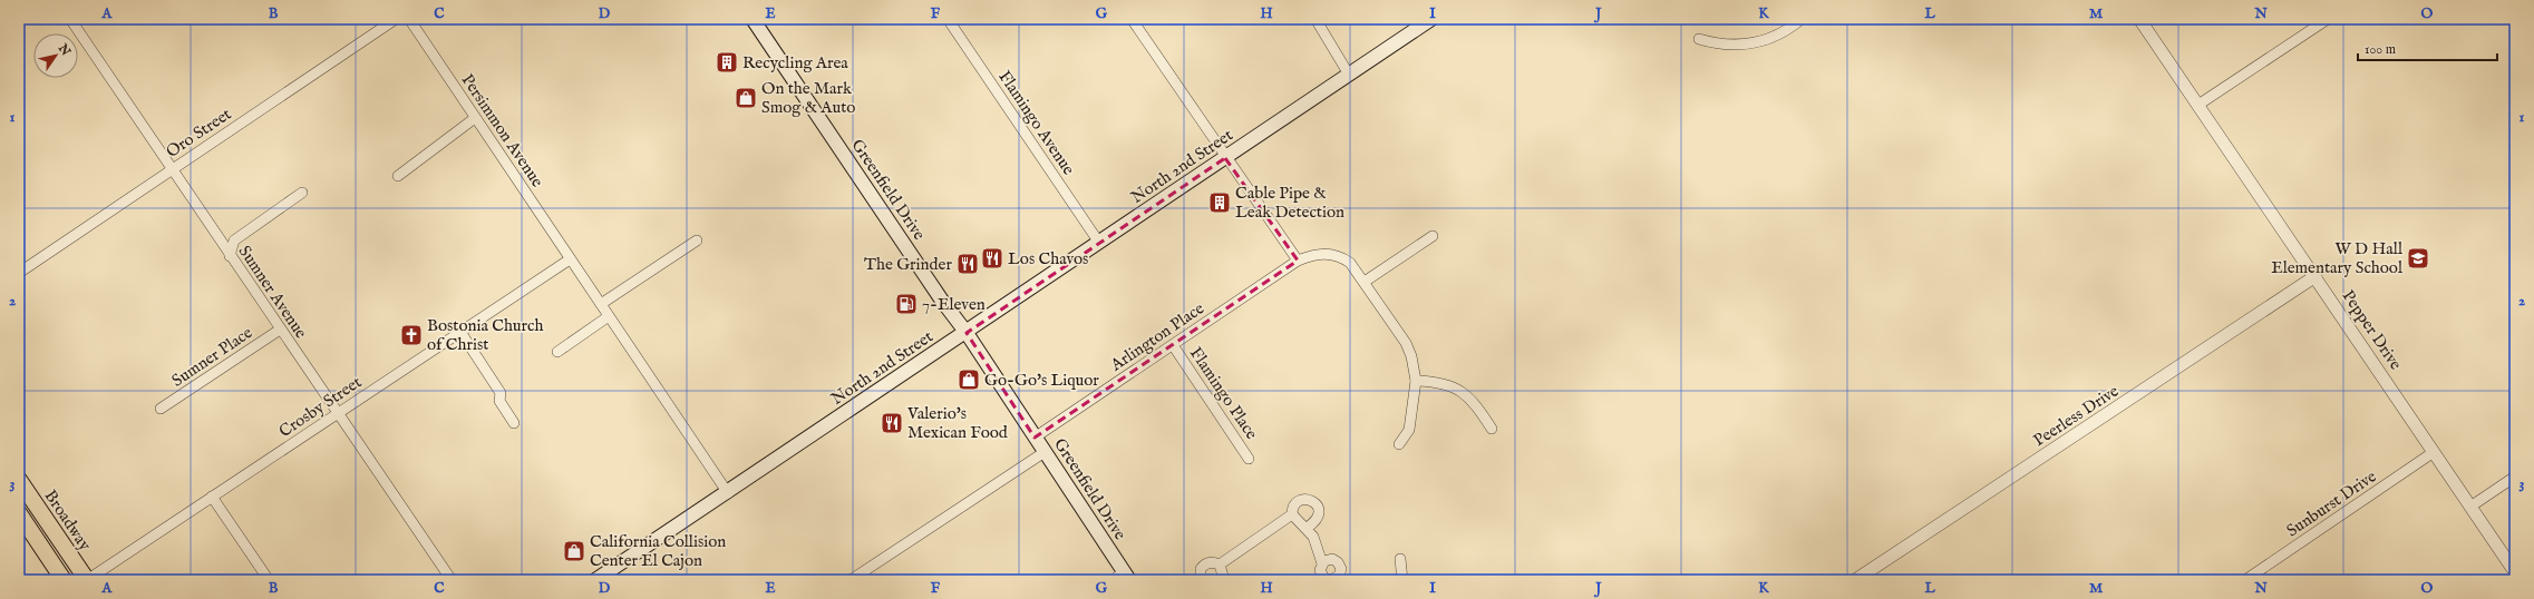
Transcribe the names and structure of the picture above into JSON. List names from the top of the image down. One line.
{"streets":{"main road":["North 2nd Street","Greenfield Drive","Broadway"],"street":["Flamingo Avenue","Persimmon Avenue","Oro Street","Sumner Avenue","Pepper Drive","Arlington Place","Sumner Place","Flamingo Place","Crosby Street","Peerless Drive","Sunburst Drive"]},"crossings":[["Flamingo Avenue","North 2nd Street"],["Persimmon Avenue","Crosby Street"],["Oro Street","Sumner Avenue"],["North 2nd Street","Greenfield Drive"],["Greenfield Drive","Arlington Place"],["Sumner Avenue","Sumner Place"],["Sumner Avenue","Crosby Street"],["Pepper Drive","Peerless Drive"],["Pepper Drive","Sunburst Drive"],["Arlington Place","Flamingo Place"],["Crosby Street","Broadway"]],"places":{"building":["Recycling Area","Cable Pipe & Leak Detection"],"shop":["On the Mark Smog & Auto","Go-Go's Liquor","California Collision Center El Cajon"],"restaurant":["Los Chavos","The Grinder","Valerio's Mexican Food"],"school or university":["W D Hall Elementary School"],"fuel station":["7-Eleven"],"church":["Bostonia Church of Christ"]},"scale_bar":"100 m","north":"top right","grid":{"columns":["A","B","C","D","E","F","G","H","I","J","K","L","M","N","O"],"rows":["1","2","3"]}}
